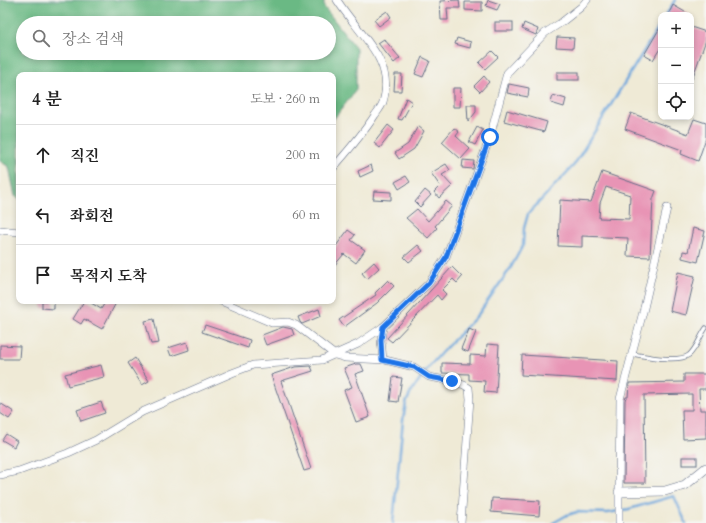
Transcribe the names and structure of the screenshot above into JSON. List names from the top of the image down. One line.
{"page":{"map_buttons":["+","−"],"search":"장소 검색","heading":["4 분","도보 · 260 m"],"list":[["직진","200 m"],["좌회전","60 m"],"목적지 도착"]}}
